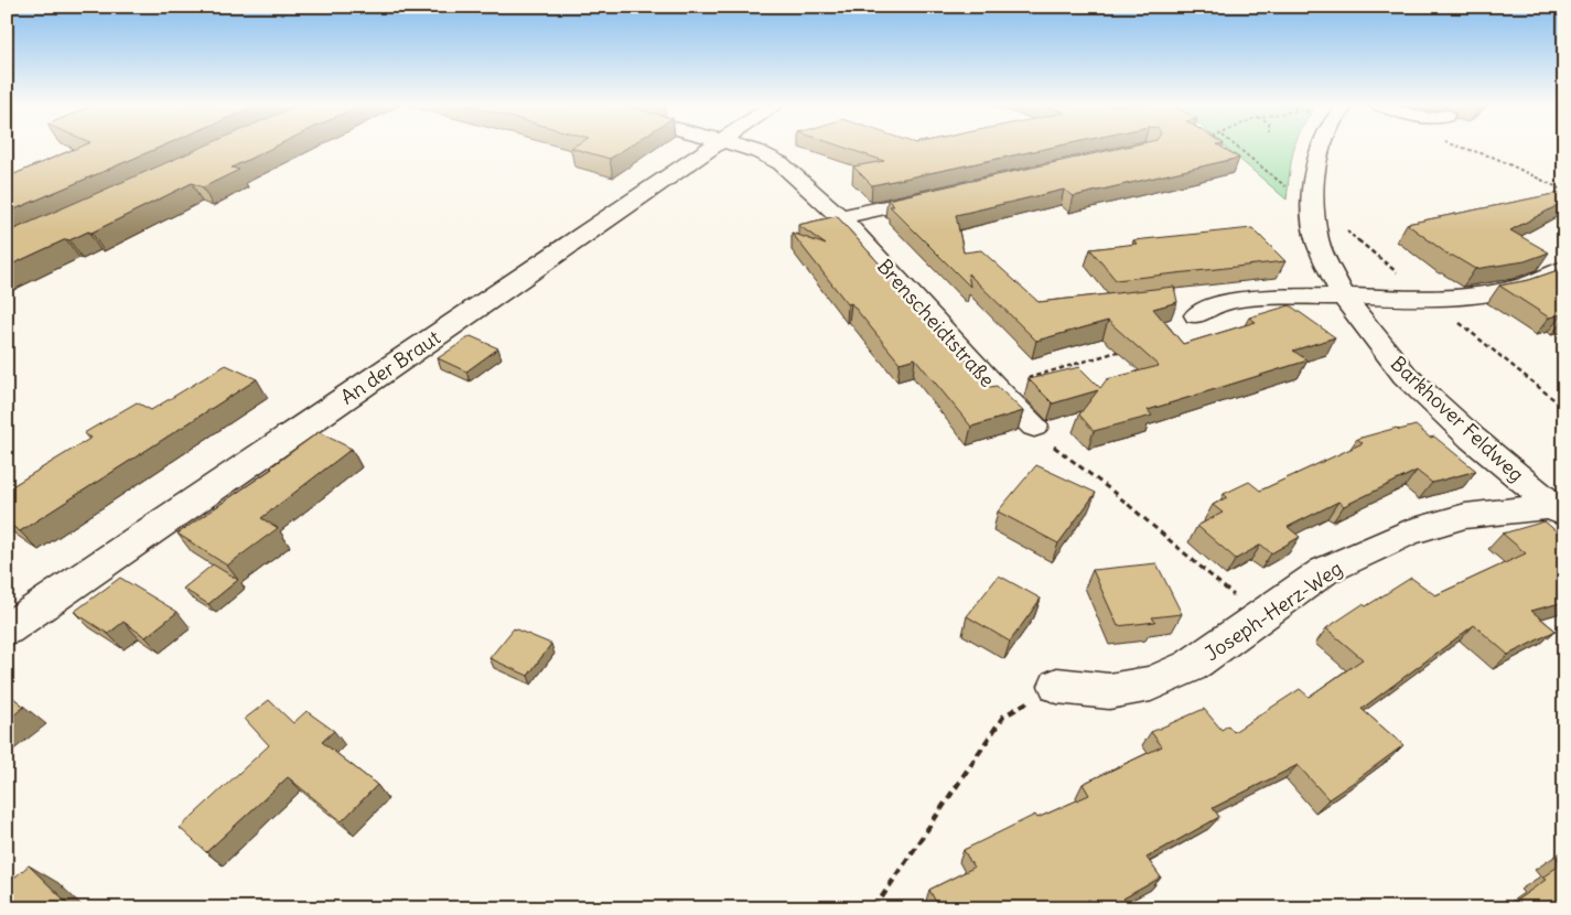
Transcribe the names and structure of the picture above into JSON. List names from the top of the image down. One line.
{"streets":{"street":["Brenscheidtstraße","An der Braut","Barkhover Feldweg","Joseph-Herz-Weg"]},"crossings":[["Barkhover Feldweg","Joseph-Herz-Weg"]]}
